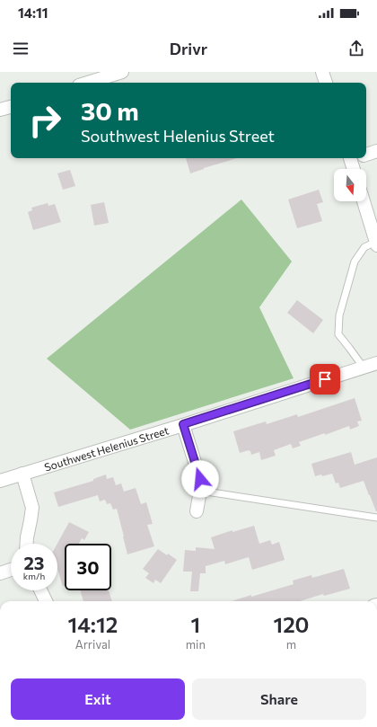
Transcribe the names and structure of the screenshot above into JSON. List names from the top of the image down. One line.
{"streets":{"street":["Southwest Helenius Street"]},"north":"bottom","page":{"status":"14:11","header":"Drivr","turn":["30 m","Southwest Helenius Street"],"speed":"23 km/h","limit":"30","eta":["14:12","Arrival","1","min","120","m"],"buttons":["Exit","Share"]}}
